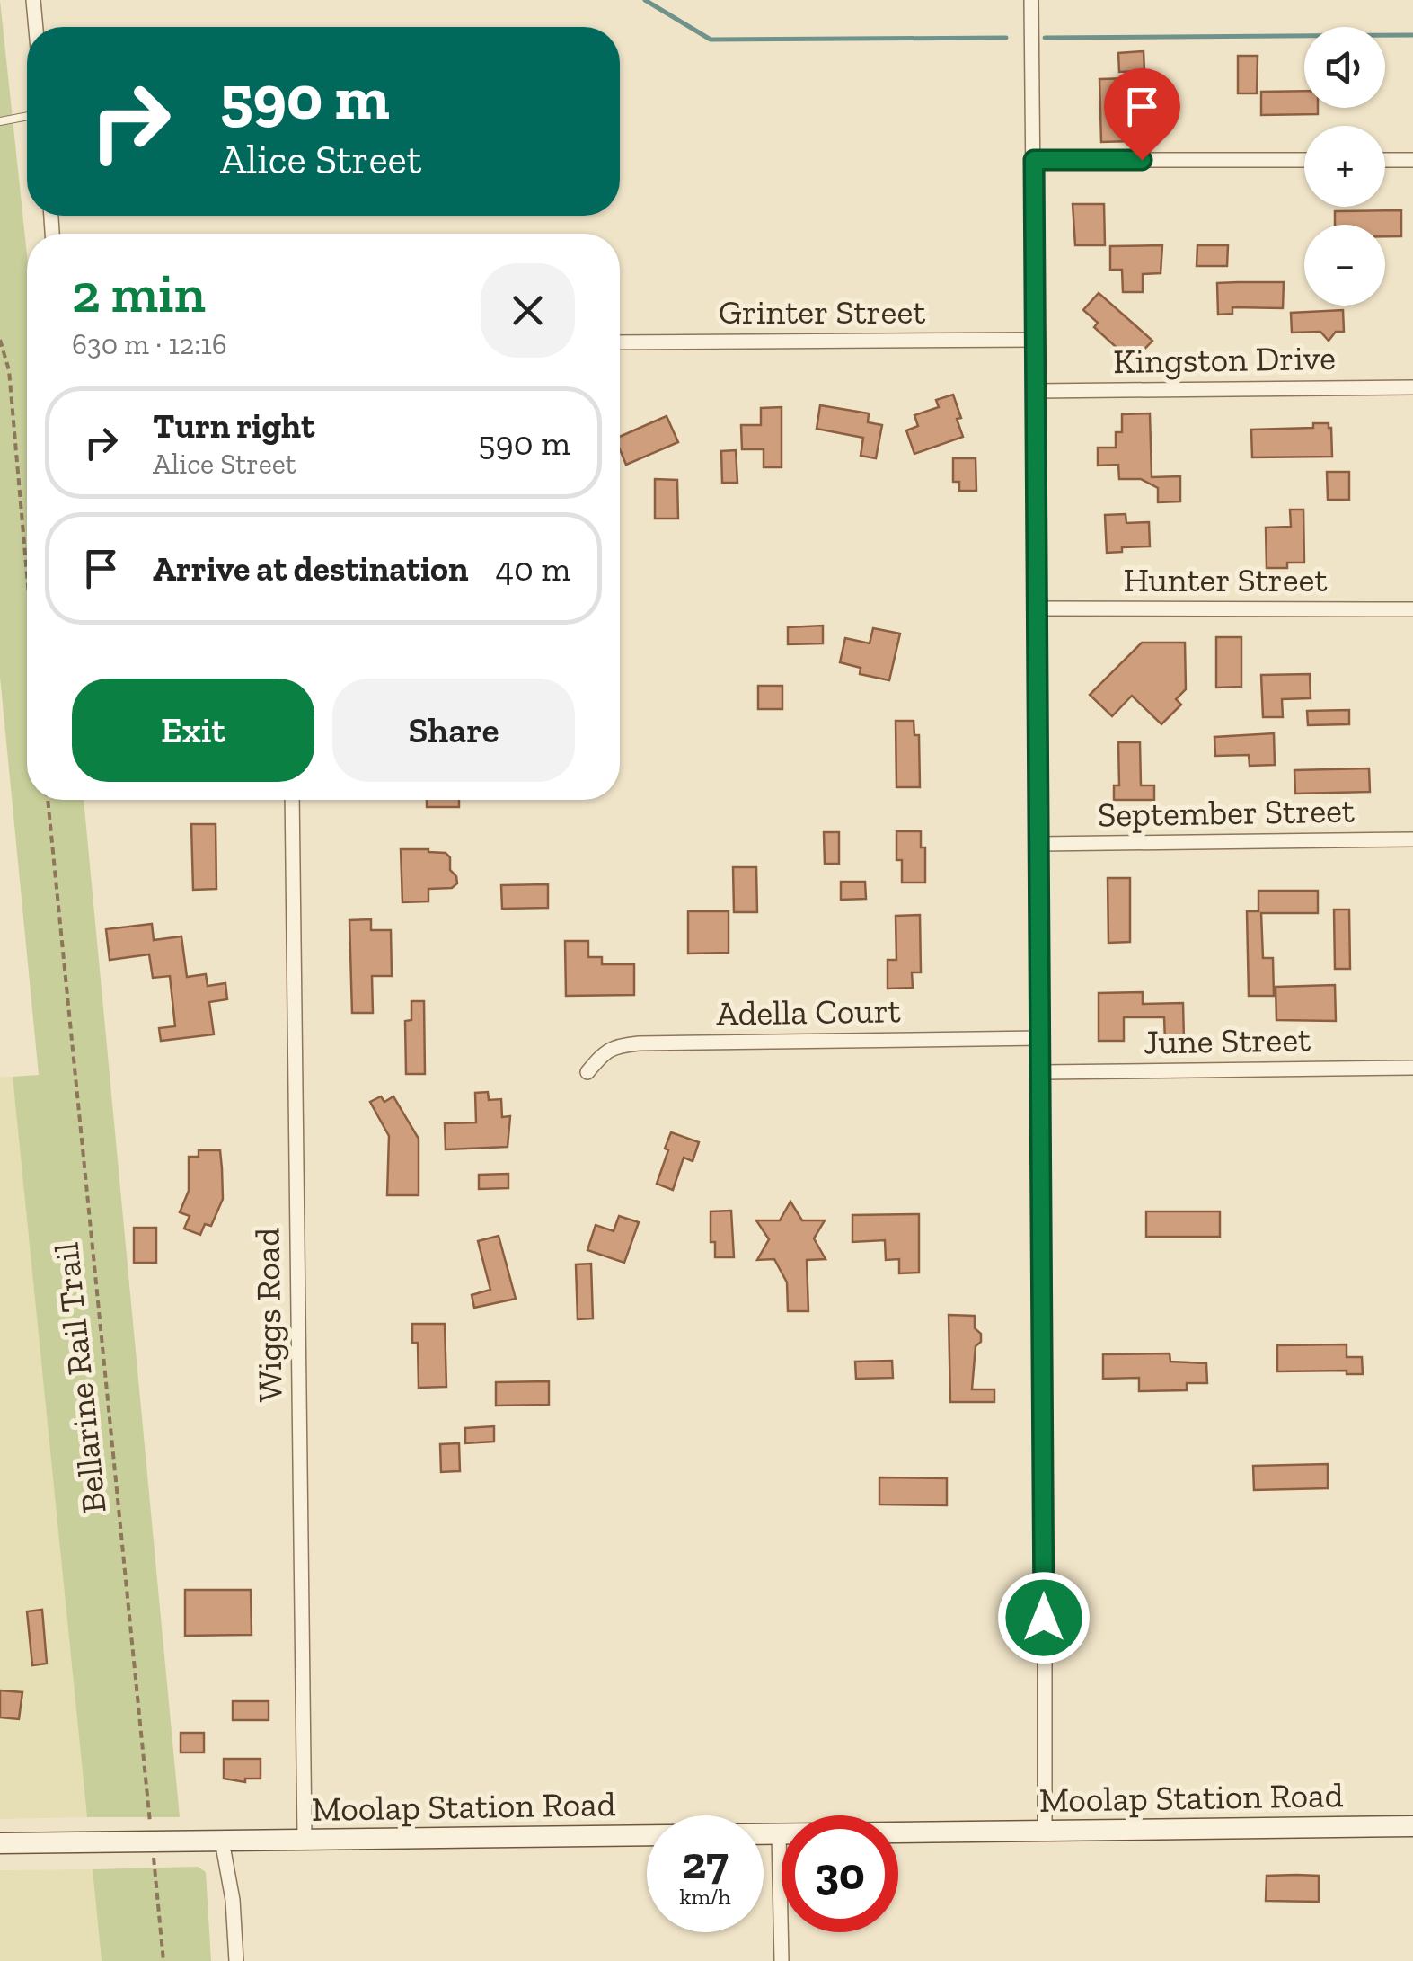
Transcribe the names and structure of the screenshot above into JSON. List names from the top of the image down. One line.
{"streets":{"street":["Grinter Street","Kingston Drive","Hunter Street","September Street","Adella Court","June Street","Wiggs Road","Moolap Station Road"],"path":["Bellarine Rail Trail"]},"crossings":[["Wiggs Road","Moolap Station Road"],["Bellarine Rail Trail","Moolap Station Road"]],"page":{"map_buttons":["+","−"],"turn":["590 m","Alice Street"],"heading":["2 min","630 m · 12:16"],"list":[{"name":"Turn right","note":"Alice Street","value":"590 m"},{"name":"Arrive at destination","value":"40 m"}],"buttons":["Exit","Share"],"speed":"27 km/h","limit":"30"}}
